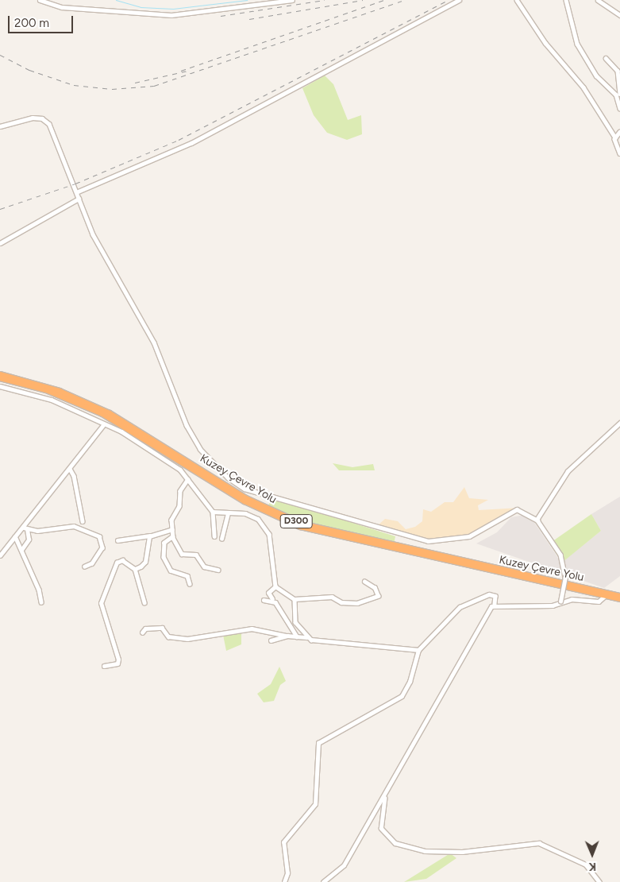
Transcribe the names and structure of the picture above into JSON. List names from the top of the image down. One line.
{"streets":{"highway":["Kuzey Çevre Yolu","D300"]},"scale_bar":"200 m","north":"bottom"}
